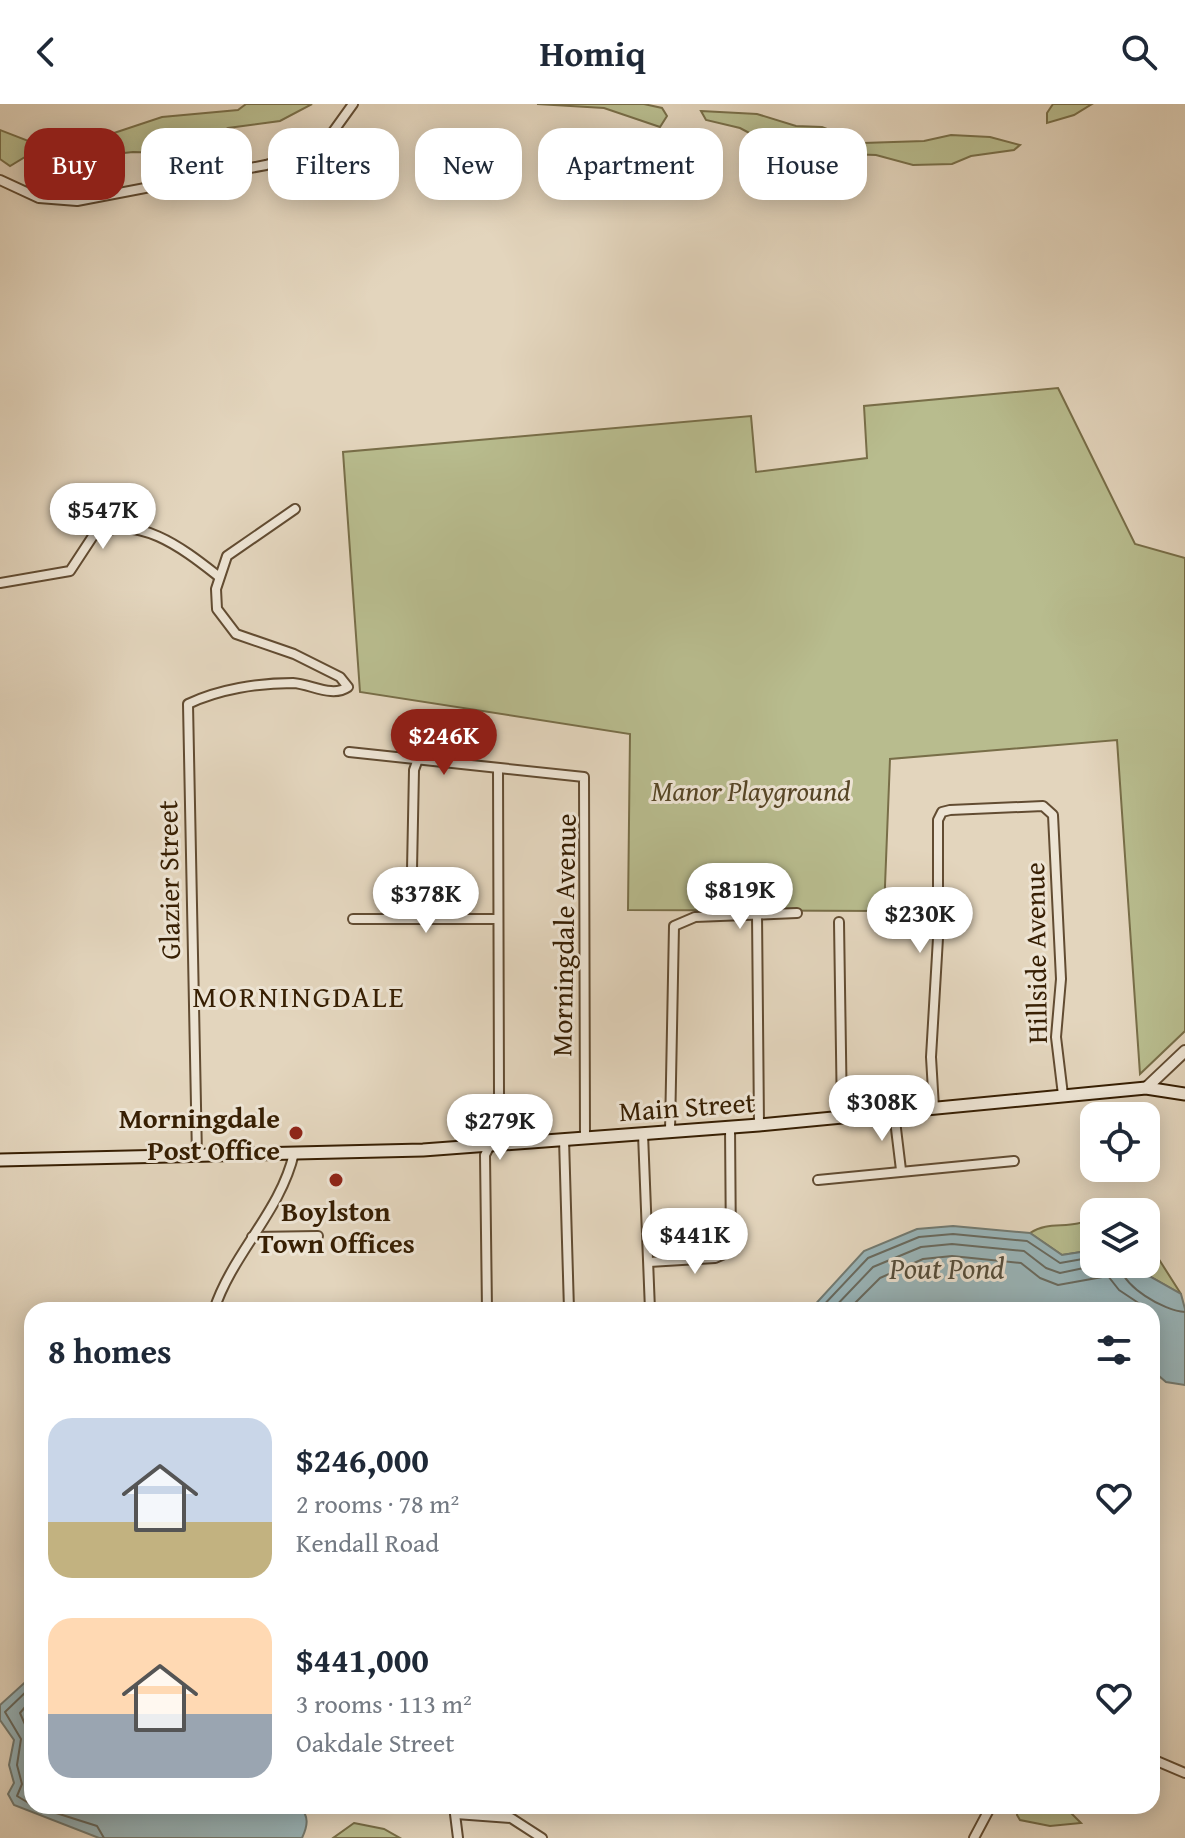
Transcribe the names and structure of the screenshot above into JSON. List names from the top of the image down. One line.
{"streets":{"main road":["Main Street"],"street":["Glazier Street","Morningdale Avenue","Hillside Avenue"]},"crossings":[["Glazier Street","Main Street"],["Morningdale Avenue","Main Street"],["Hillside Avenue","Main Street"]],"districts":["MORNINGDALE"],"water":["Pout Pond"],"parks":["Manor Playground"],"places":["Morningdale Post Office","Boylston Town Offices"],"page":{"header":"Homiq","chip":["Buy","Rent","Filters","New","Apartment","House"],"price":["$547K","$246K","$819K","$378K","$230K","$308K","$279K","$441K"],"heading":"8 homes","list":[{"name":"$246,000","note":"2 rooms · 78 m² · Kendall Road"},{"name":"$441,000","note":"3 rooms · 113 m² · Oakdale Street"}]}}
